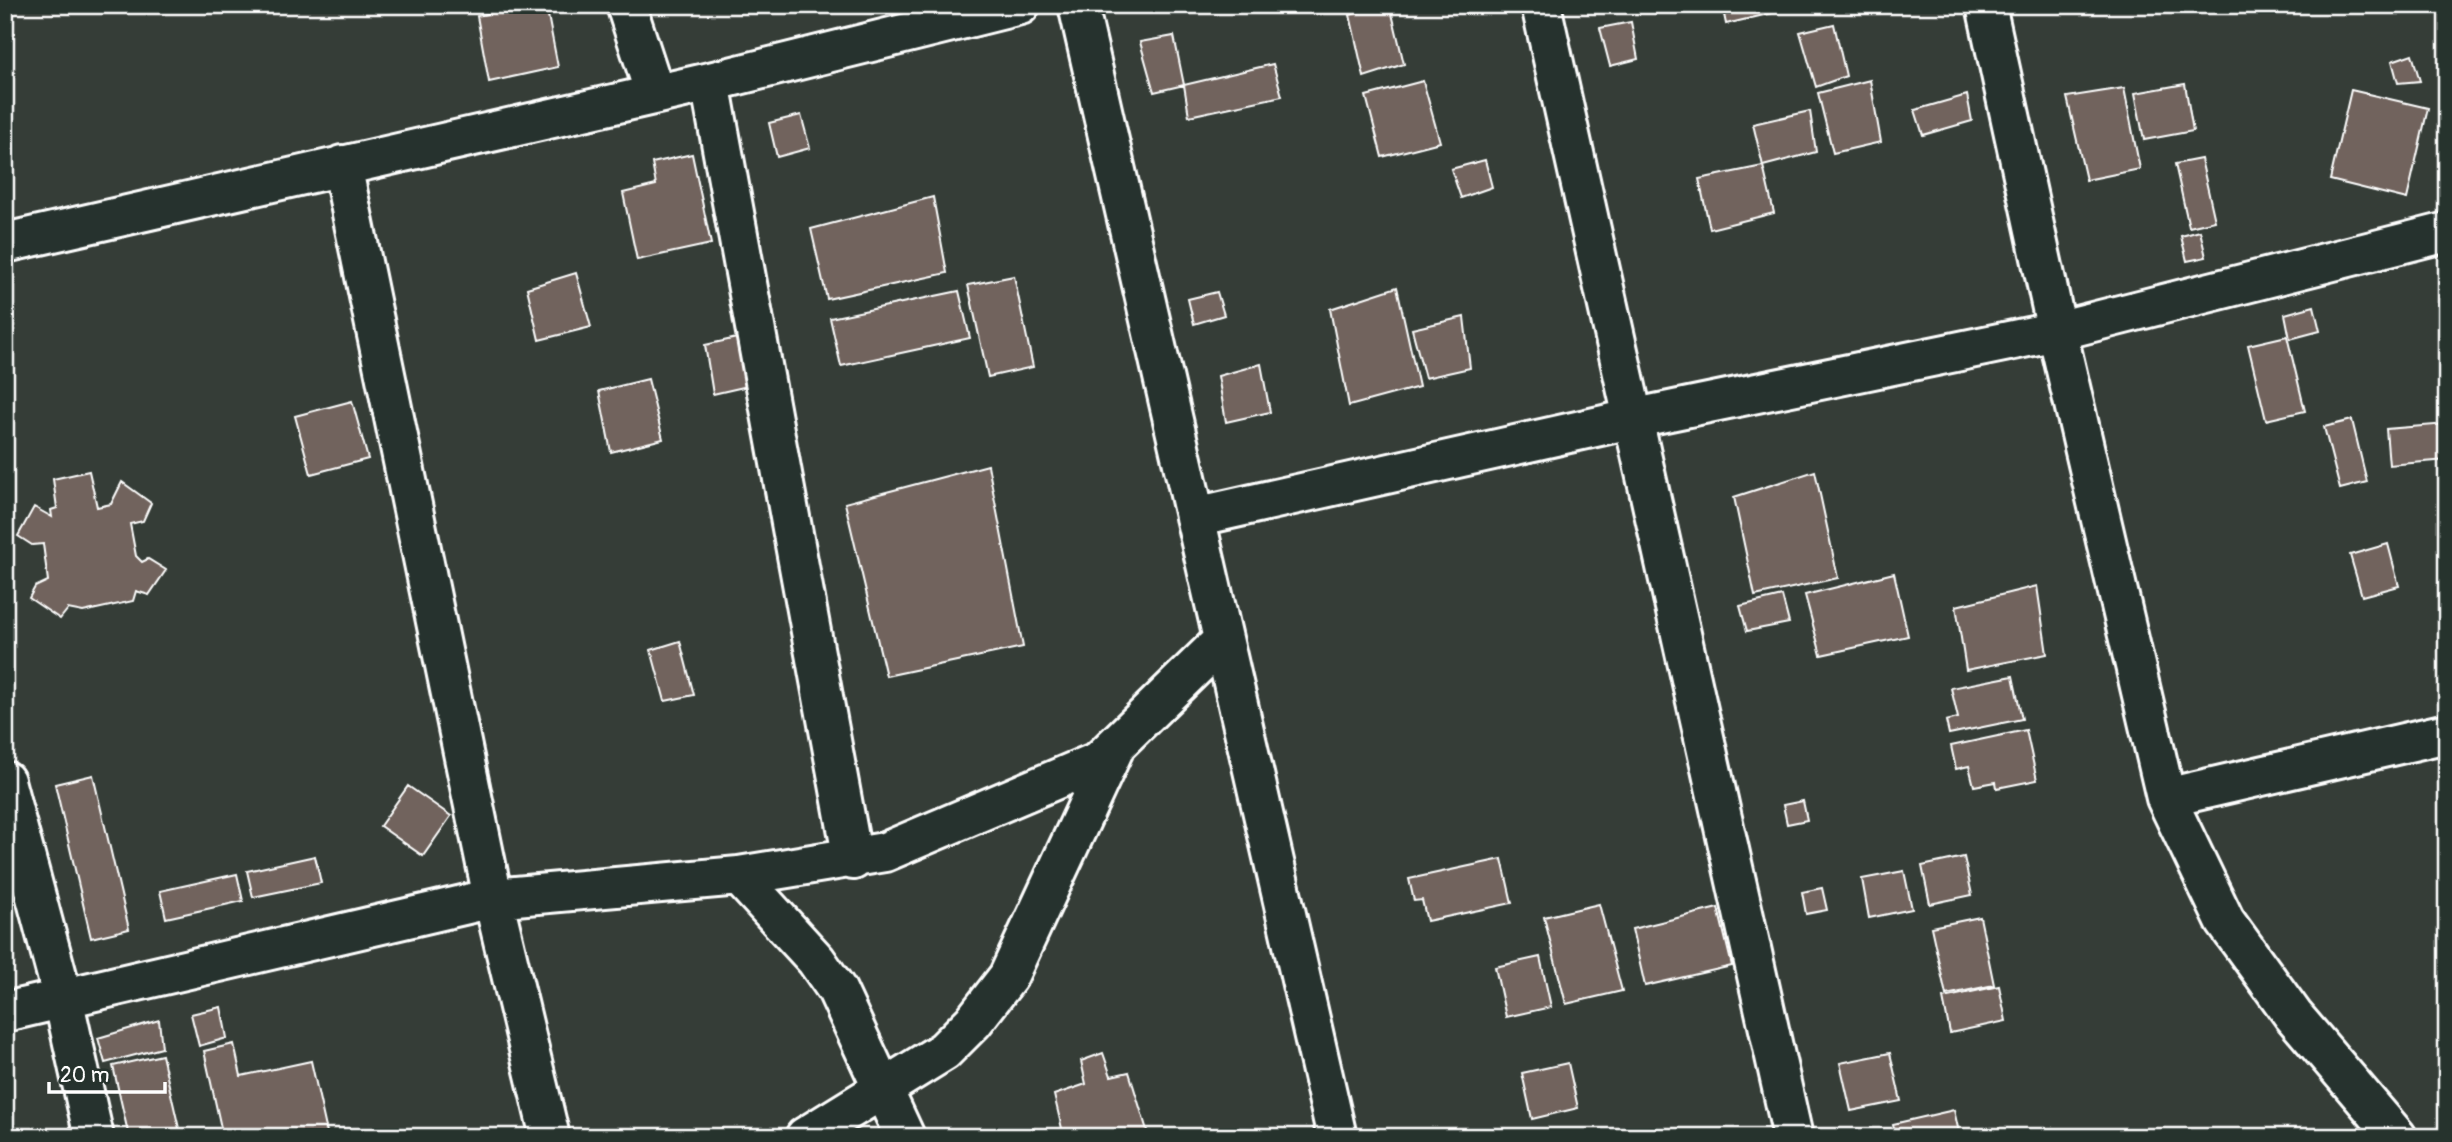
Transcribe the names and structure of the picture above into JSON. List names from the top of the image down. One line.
{"scale_bar":"20 m"}
